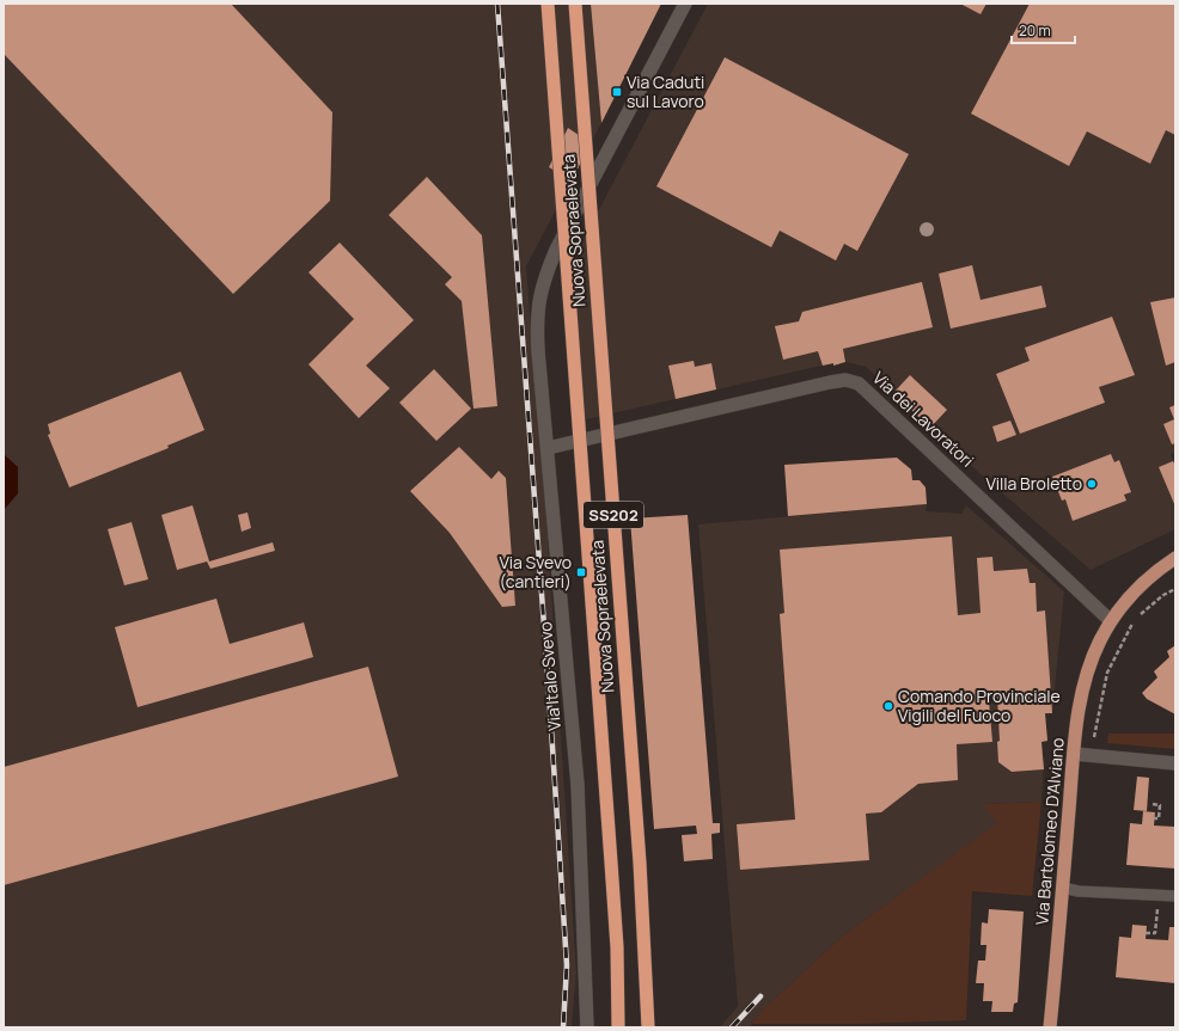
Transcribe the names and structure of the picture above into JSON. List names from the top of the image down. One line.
{"streets":{"highway":["Nuova Sopraelevata","SS202"],"main road":["Via dei Lavoratori","Via Italo Svevo","Via Bartolomeo D'Alviano"]},"crossings":[["Via dei Lavoratori","Via Italo Svevo"],["Via dei Lavoratori","Via Bartolomeo D'Alviano"]],"places":{"transit":["Via Caduti sul Lavoro","Via Svevo (cantieri)"],"other":["Villa Broletto","Comando Provinciale Vigili del Fuoco"]},"scale_bar":"20 m"}
